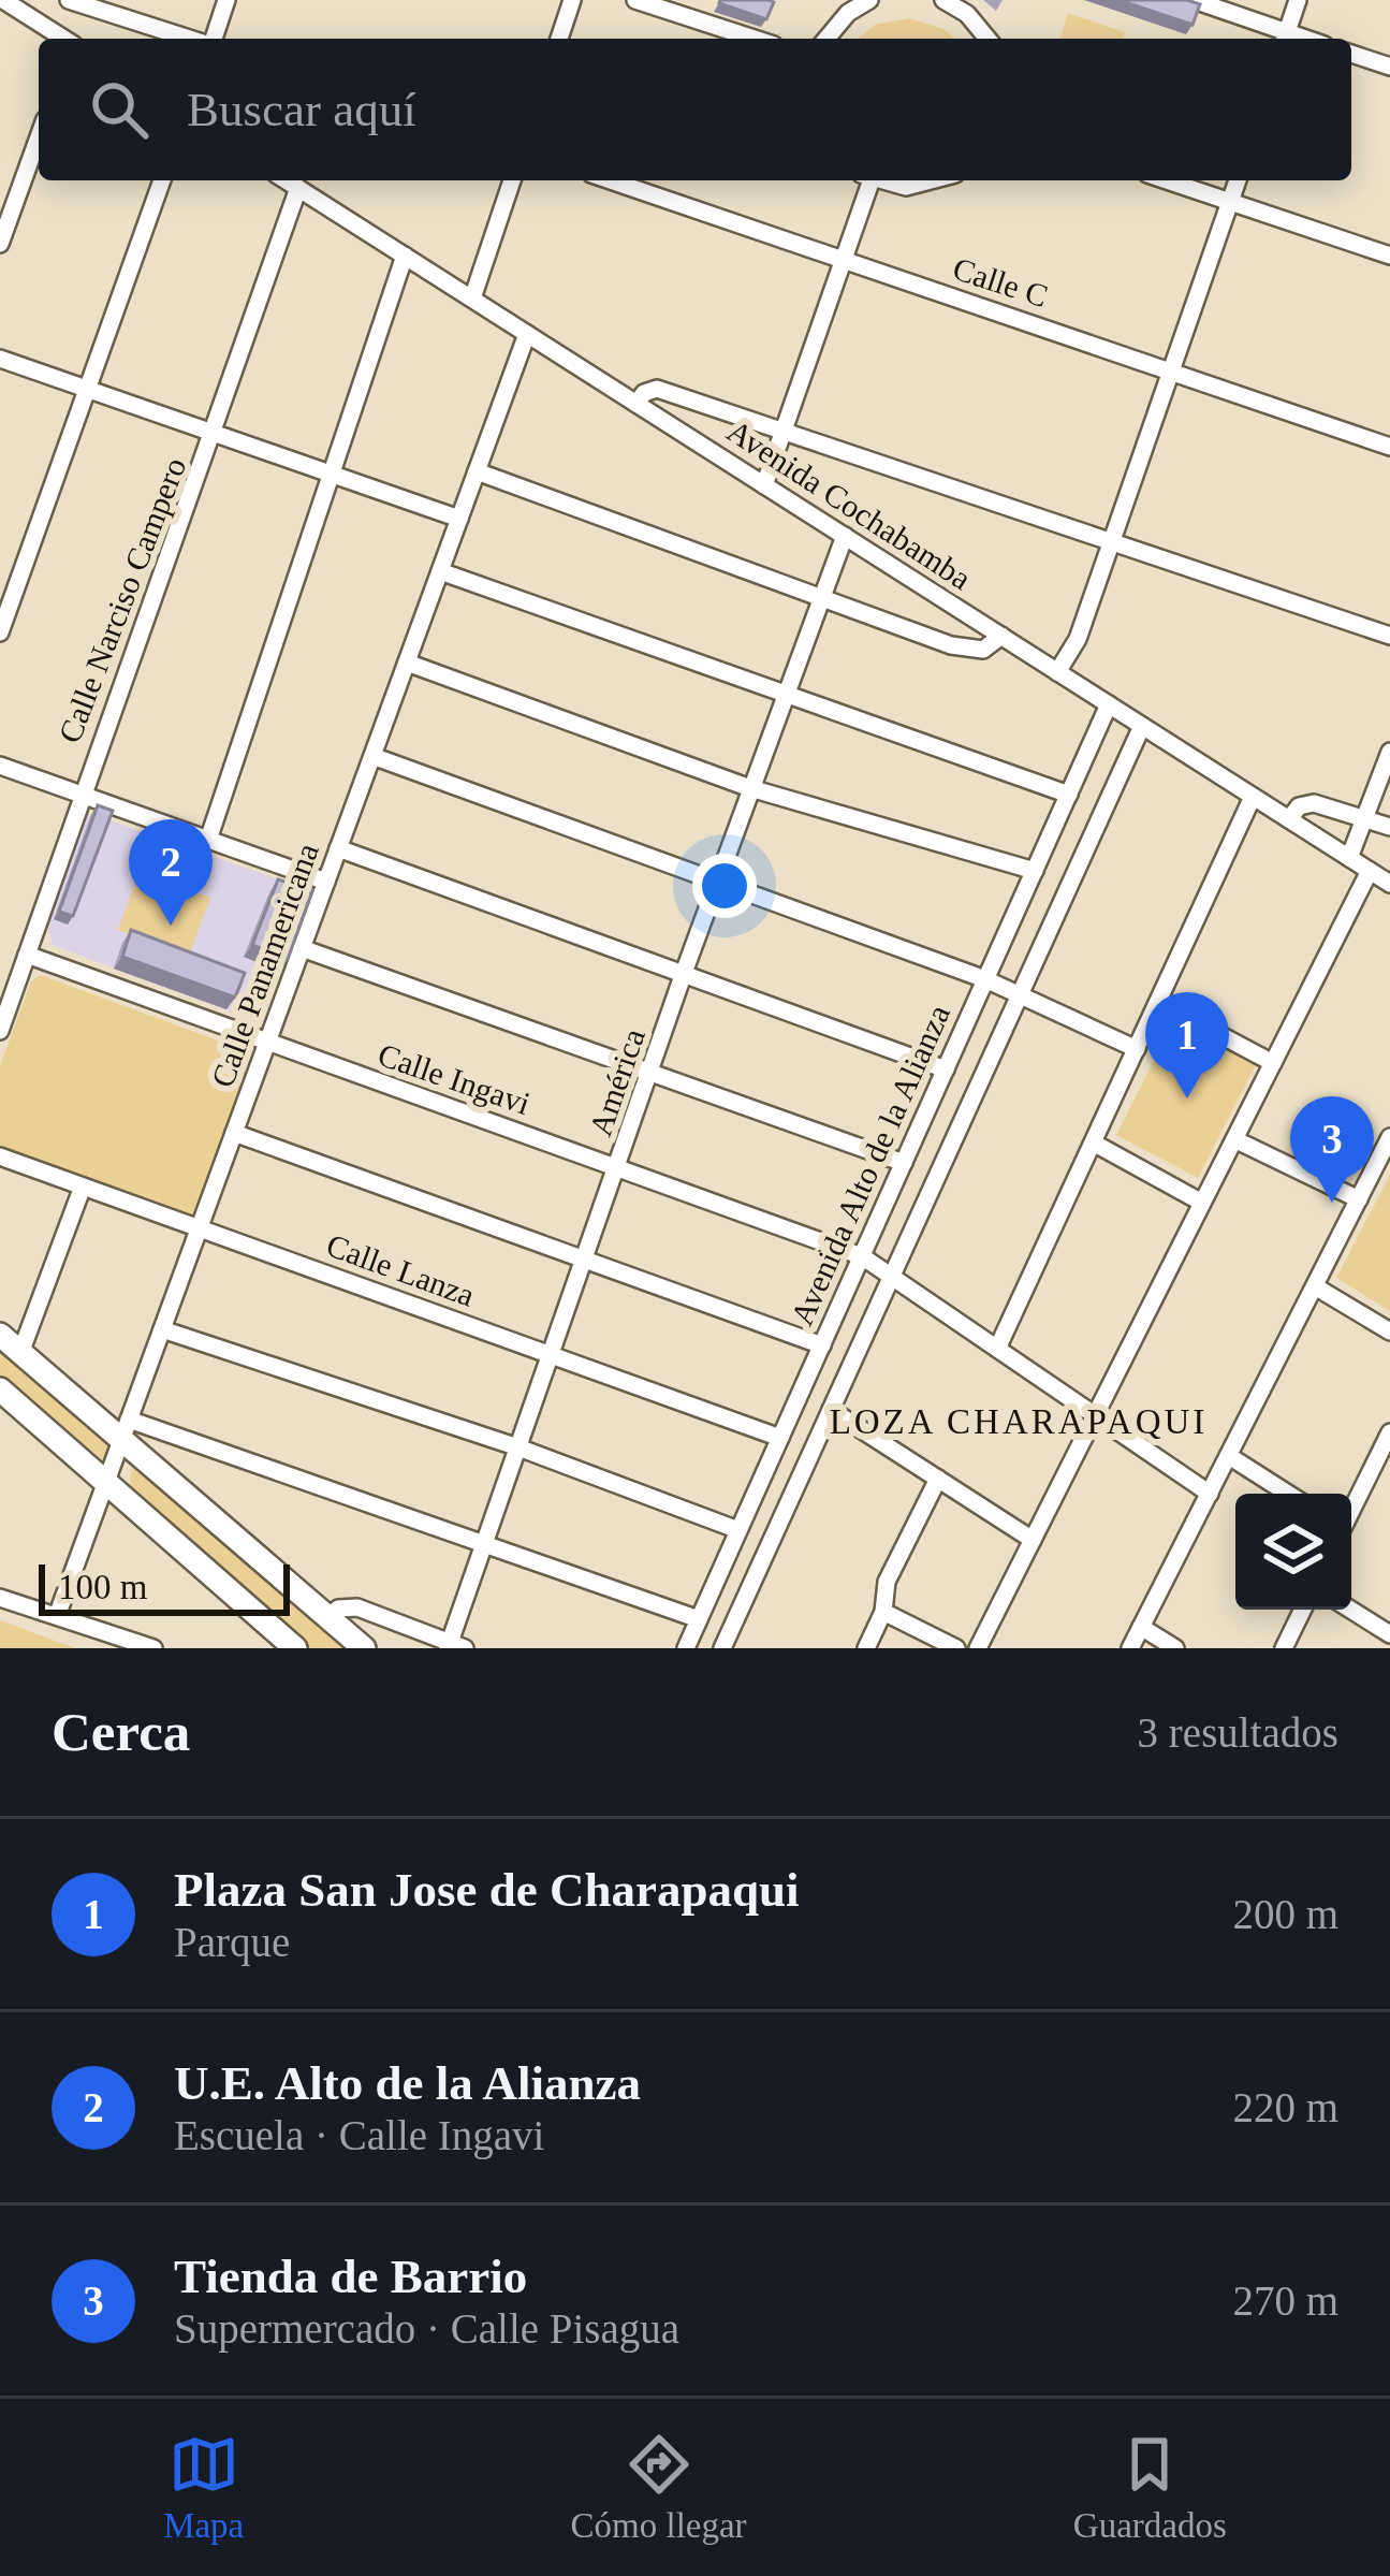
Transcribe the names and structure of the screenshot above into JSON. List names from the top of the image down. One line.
{"streets":{"street":["Calle C","Avenida Cochabamba","Calle Narciso Campero","Calle Panamericana","Calle Ingavi","América","Avenida Alto de la Alianza","Calle Lanza"]},"crossings":[["Avenida Cochabamba","Calle Narciso Campero"],["Avenida Cochabamba","Calle Panamericana"],["Avenida Cochabamba","América"],["Avenida Cochabamba","Avenida Alto de la Alianza"],["Calle Narciso Campero","Calle Ingavi"],["Calle Panamericana","Calle Ingavi"],["Calle Panamericana","Calle Lanza"],["Calle Ingavi","América"],["Calle Ingavi","Avenida Alto de la Alianza"],["América","Calle Lanza"],["Avenida Alto de la Alianza","Calle Lanza"]],"districts":["LOZA CHARAPAQUI"],"scale_bar":"100 m","page":{"search":"Buscar aquí","pins":["2","1","3"],"scale":"100 m","heading":["Cerca","3 resultados"],"list":[{"mark":"1","name":"Plaza San Jose de Charapaqui","note":"Parque","value":"200 m"},{"mark":"2","name":"U.E. Alto de la Alianza","note":"Escuela · Calle Ingavi","value":"220 m"},{"mark":"3","name":"Tienda de Barrio","note":"Supermercado · Calle Pisagua","value":"270 m"}],"nav":["Mapa","Cómo llegar","Guardados"]}}
